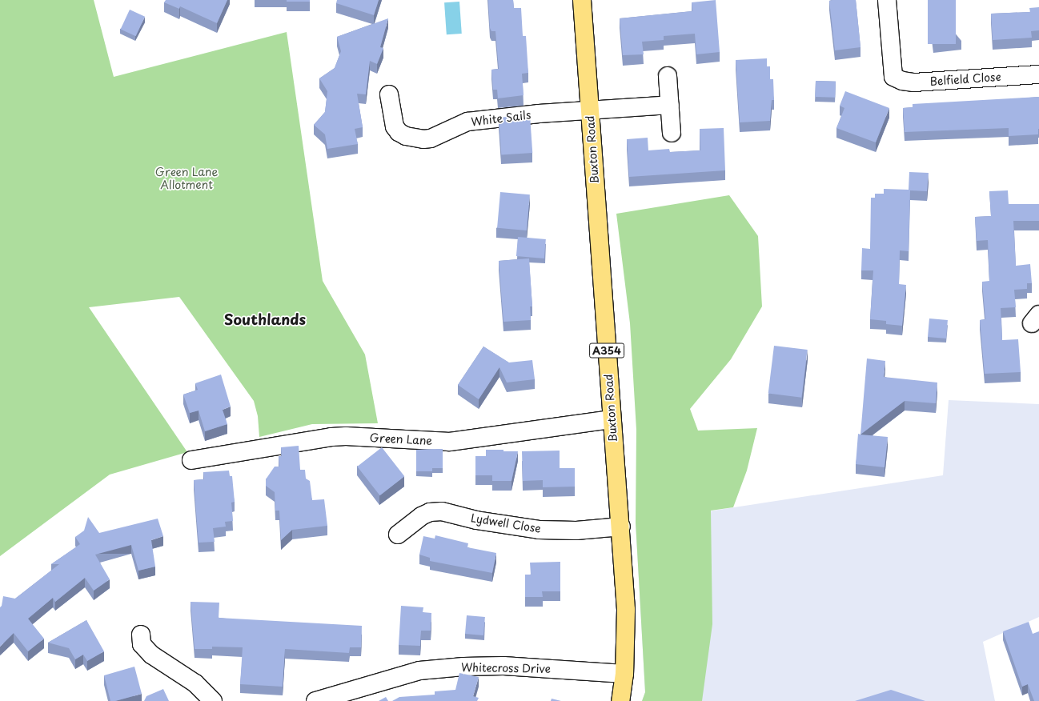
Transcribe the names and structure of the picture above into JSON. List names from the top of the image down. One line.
{"streets":{"highway":["Buxton Road","A354"],"street":["Belfield Close","White Sails","Green Lane","Lydwell Close","Whitecross Drive"]},"crossings":[["White Sails","Buxton Road"],["Buxton Road","Green Lane"],["Buxton Road","Lydwell Close"],["Buxton Road","Whitecross Drive"]],"districts":["Southlands"],"parks":["Green Lane Allotment"]}
